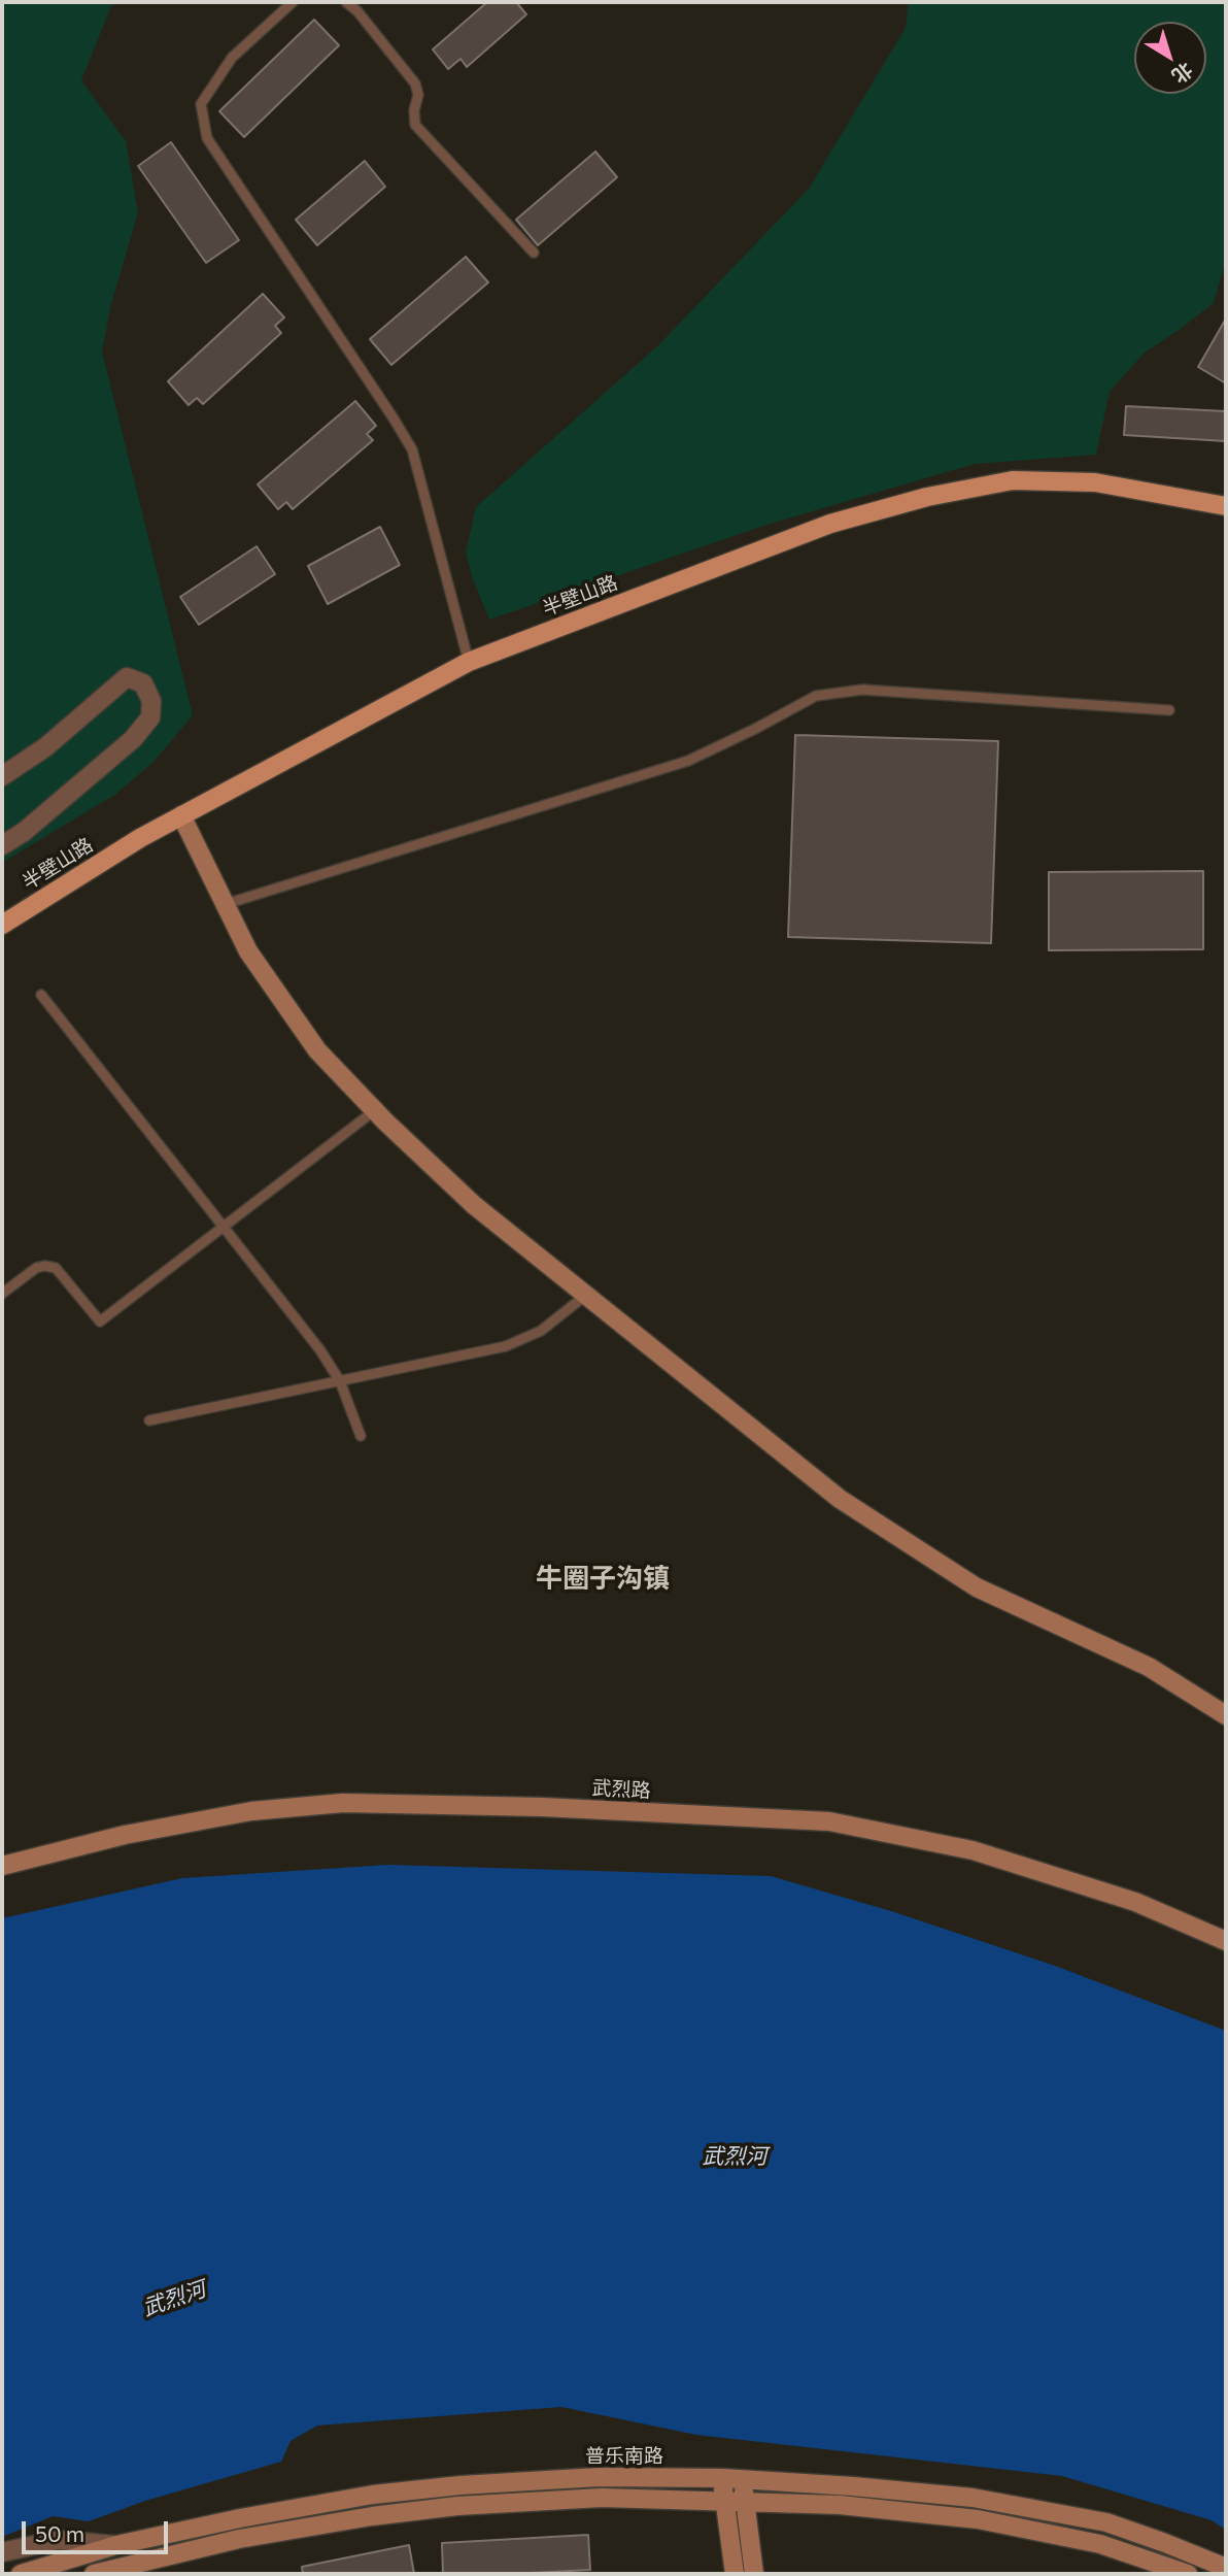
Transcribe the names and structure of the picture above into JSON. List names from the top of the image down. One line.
{"streets":{"main road":["半壁山路","武烈路","普乐南路"]},"districts":["牛圈子沟镇"],"water":["武烈河"],"scale_bar":"50 m","north":"bottom right"}
